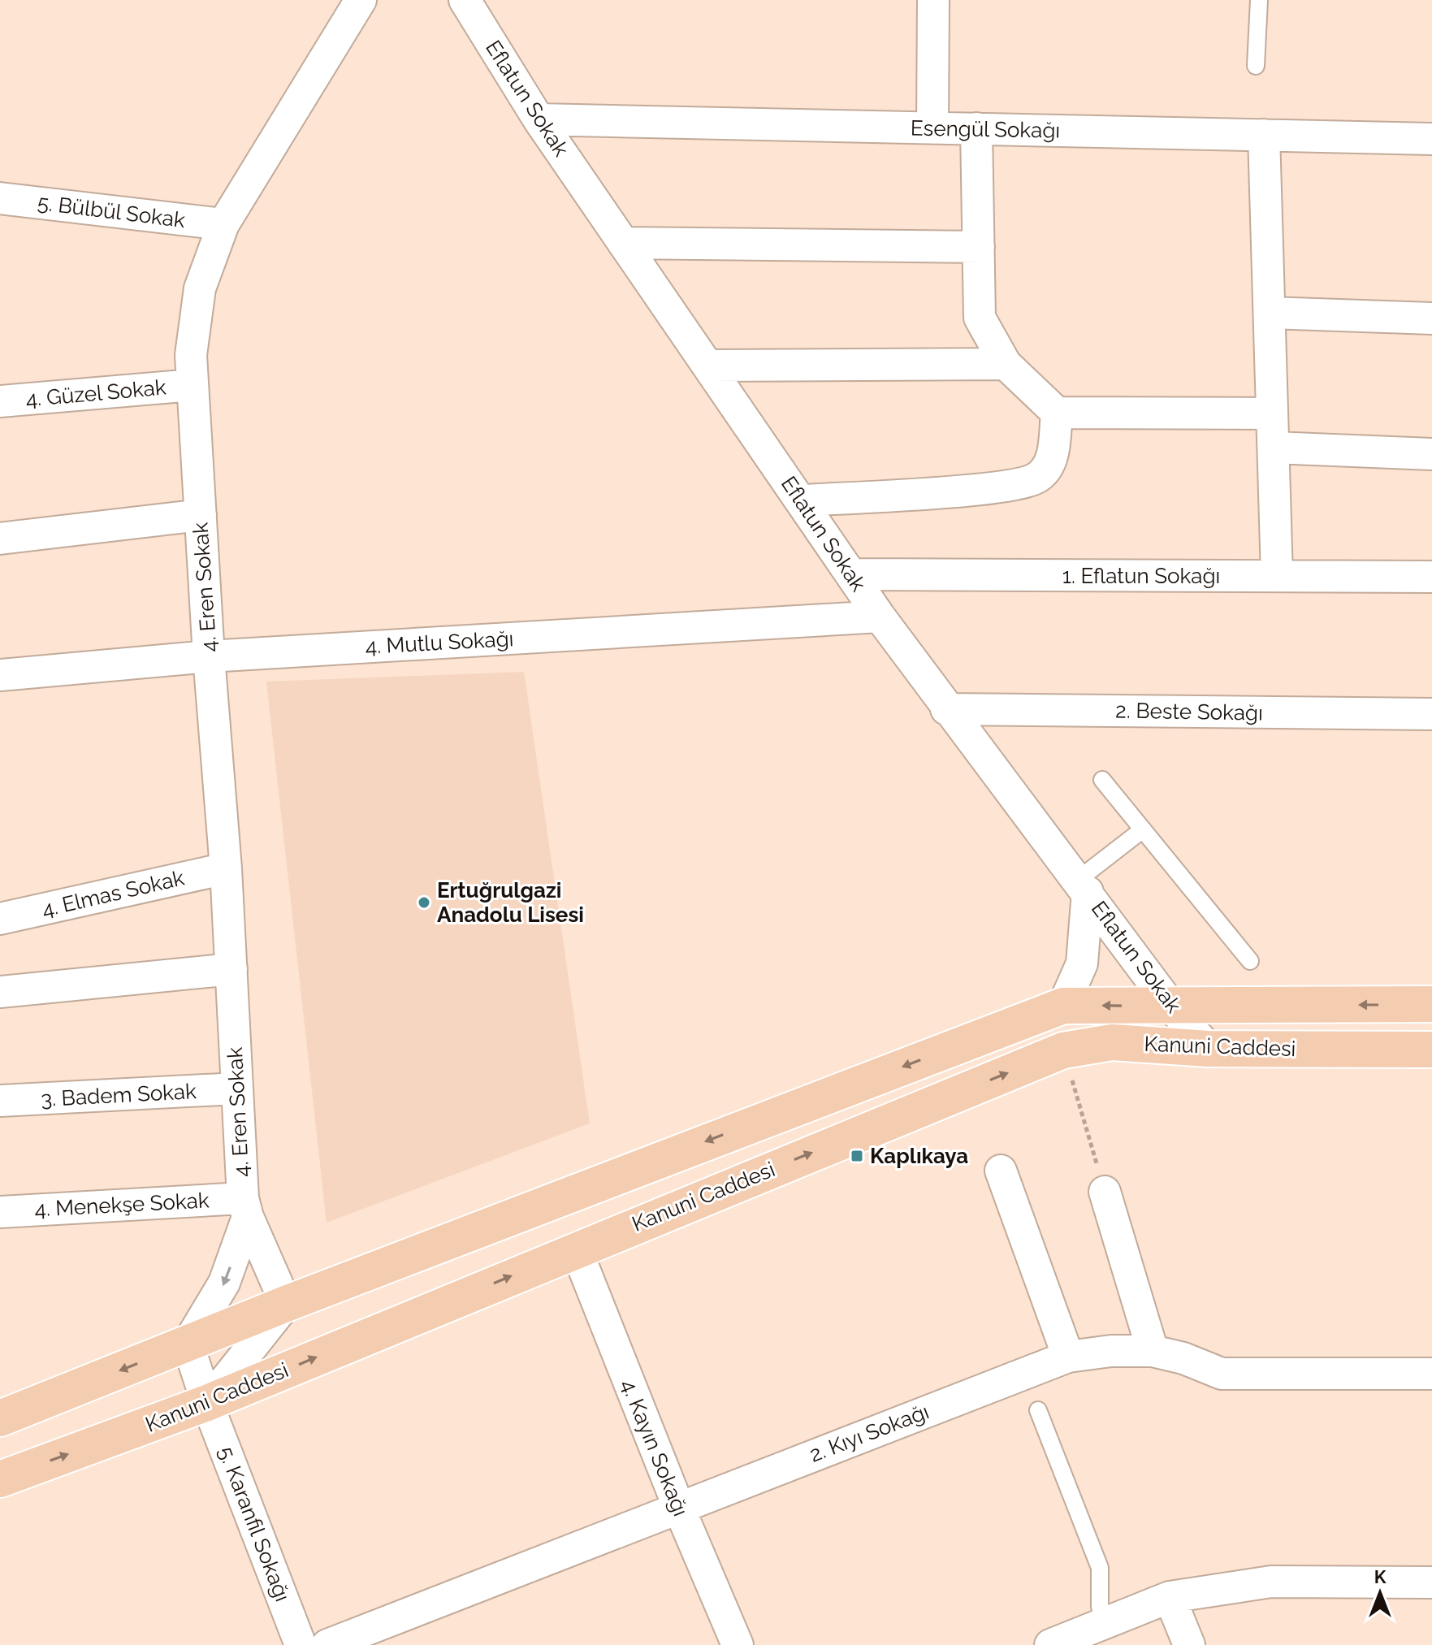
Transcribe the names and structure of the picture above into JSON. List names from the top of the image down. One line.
{"streets":{"main road":["Kanuni Caddesi"],"street":["Eflatun Sokak","Esengül Sokağı","5. Bülbül Sokak","4. Güzel Sokak","1. Eflatun Sokağı","4. Eren Sokak","4. Mutlu Sokağı","2. Beste Sokağı","4. Elmas Sokak","3. Badem Sokak","4. Menekşe Sokak","2. Kıyı Sokağı","4. Kayın Sokağı","5. Karanfil Sokağı"]},"crossings":[["Eflatun Sokak","Esengül Sokağı"],["Eflatun Sokak","1. Eflatun Sokağı"],["Eflatun Sokak","4. Mutlu Sokağı"],["Eflatun Sokak","2. Beste Sokağı"],["Eflatun Sokak","Kanuni Caddesi"],["5. Bülbül Sokak","4. Eren Sokak"],["4. Güzel Sokak","4. Eren Sokak"],["4. Eren Sokak","4. Mutlu Sokağı"],["4. Eren Sokak","4. Elmas Sokak"],["4. Eren Sokak","Kanuni Caddesi"],["4. Eren Sokak","3. Badem Sokak"],["4. Eren Sokak","4. Menekşe Sokak"],["4. Eren Sokak","5. Karanfil Sokağı"],["Kanuni Caddesi","4. Kayın Sokağı"],["Kanuni Caddesi","5. Karanfil Sokağı"],["2. Kıyı Sokağı","4. Kayın Sokağı"]],"places":{"other":["Ertuğrulgazi Anadolu Lisesi"],"transit":["Kaplıkaya"]},"north":"top"}
